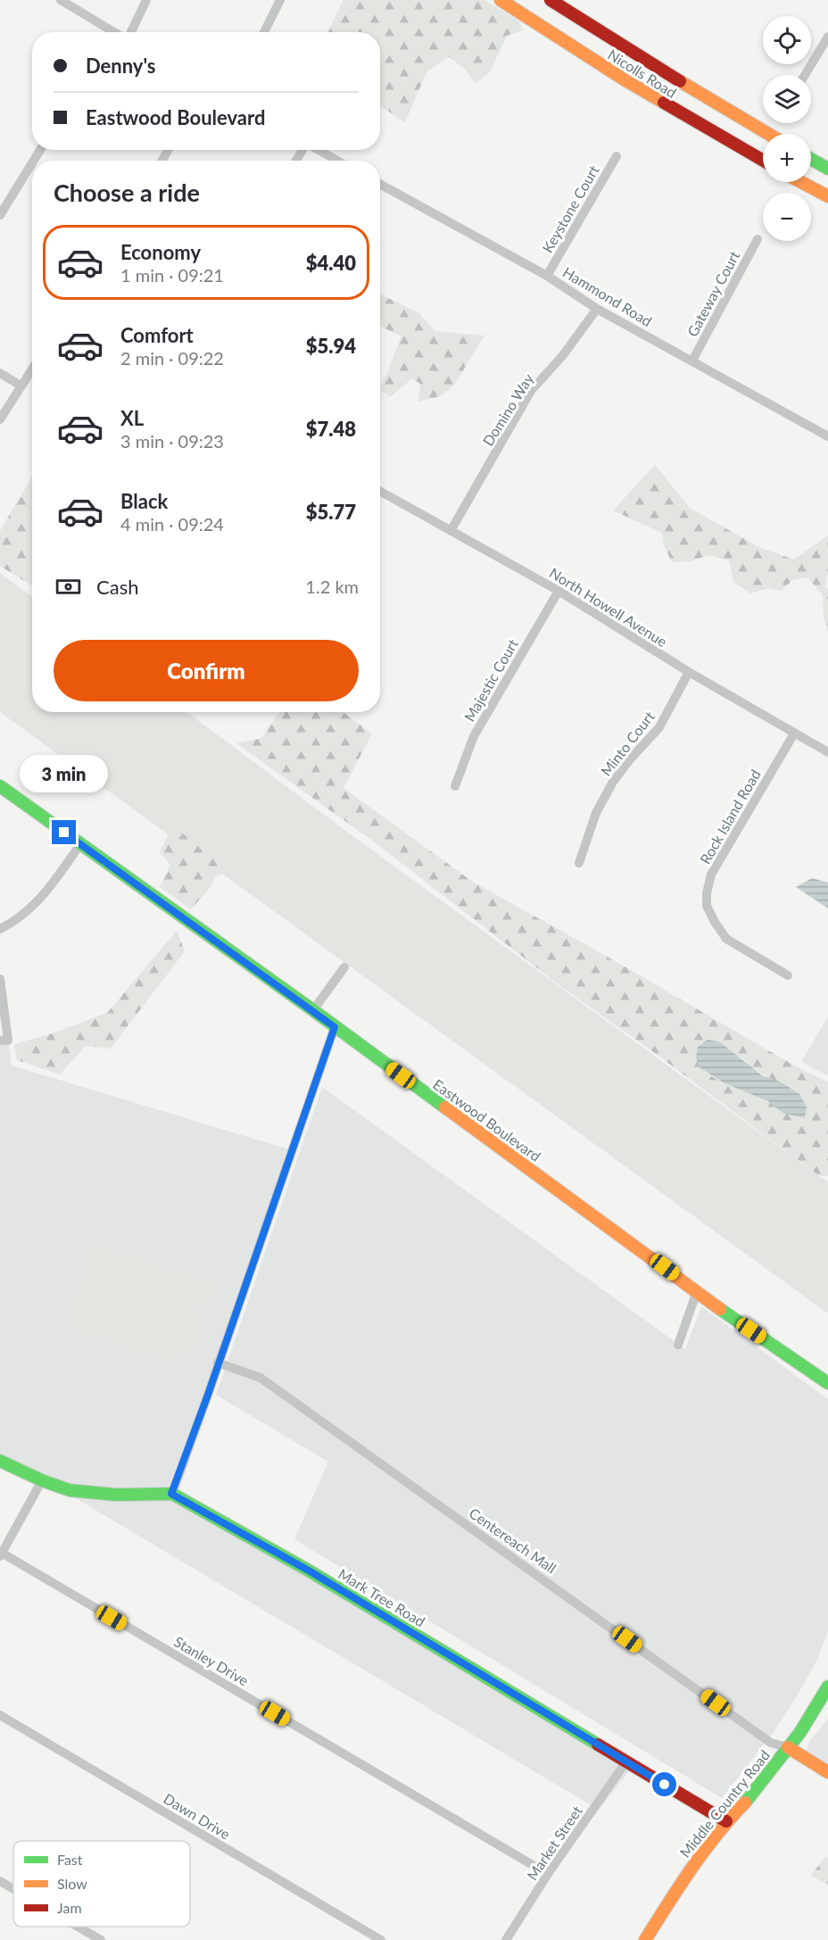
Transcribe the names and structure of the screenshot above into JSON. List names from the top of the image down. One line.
{"streets":{"main road":["Nicolls Road","Eastwood Boulevard","Mark Tree Road","Middle Country Road"],"street":["Keystone Court","Gateway Court","Hammond Road","Domino Way","North Howell Avenue","Majestic Court","Minto Court","Rock Island Road","Centereach Mall","Stanley Drive","Dawn Drive","Market Street"]},"crossings":[["Keystone Court","Hammond Road"],["Gateway Court","Hammond Road"],["Hammond Road","Domino Way"],["Domino Way","North Howell Avenue"],["North Howell Avenue","Majestic Court"],["North Howell Avenue","Minto Court"],["North Howell Avenue","Rock Island Road"],["Centereach Mall","Middle Country Road"],["Mark Tree Road","Middle Country Road"],["Mark Tree Road","Market Street"],["Stanley Drive","Market Street"]],"legend":["Fast","Slow","Jam"],"page":{"map_buttons":["+","−"],"banner":["Denny's","Eastwood Boulevard"],"heading":"Choose a ride","list":[{"name":"Economy","note":"1 min · 09:21","value":"$4.40"},{"name":"Comfort","note":"2 min · 09:22","value":"$5.94"},{"name":"XL","note":"3 min · 09:23","value":"$7.48"},{"name":"Black","note":"4 min · 09:24","value":"$5.77"}],"pay":["Cash","1.2 km"],"buttons":"Confirm","bubble":"3 min"}}
